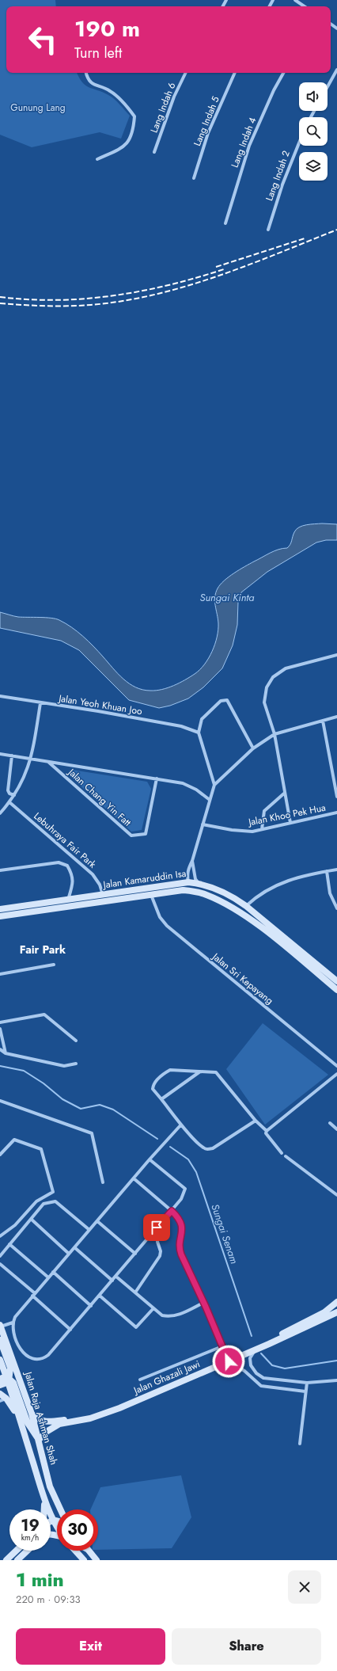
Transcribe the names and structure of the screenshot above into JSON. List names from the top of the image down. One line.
{"streets":{"main road":["Jalan Kamaruddin Isa","Jalan Ghazali Jawi","Jalan Raja Ashman Shah"],"street":["Lang Indah 6","Lang Indah 5","Lang Indah 4","Lang Indah 2","Jalan Yeoh Khuan Joo","Jalan Chang Yin Fatt","Jalan Khoo Pek Hua","Lebuhraya Fair Park","Jalan Sri Kepayang"]},"crossings":[["Lebuhraya Fair Park","Jalan Kamaruddin Isa"],["Jalan Kamaruddin Isa","Jalan Sri Kepayang"],["Jalan Ghazali Jawi","Jalan Raja Ashman Shah"]],"districts":["Fair Park"],"water":["Sungai Kinta","Sungai Senam"],"parks":["Gunung Lang"],"page":{"turn":["190 m","Turn left"],"speed":"19 km/h","limit":"30","heading":["1 min","220 m · 09:33"],"buttons":["Exit","Share"]}}
